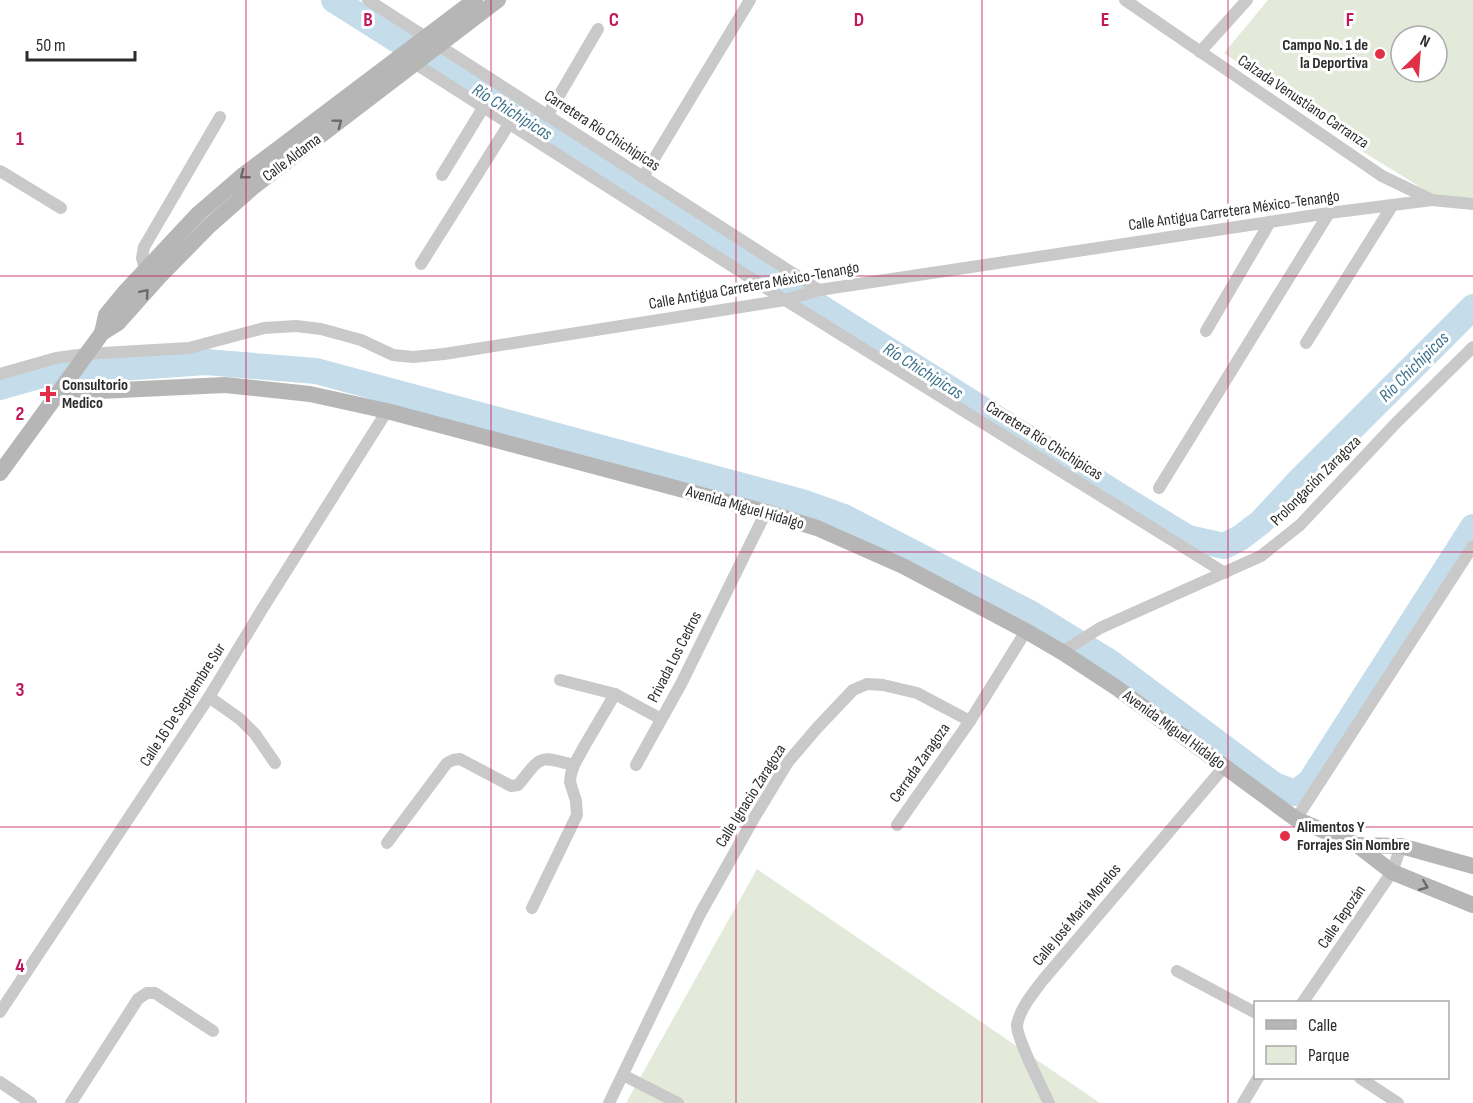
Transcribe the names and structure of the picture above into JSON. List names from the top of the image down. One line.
{"streets":{"street":["Calzada Venustiano Carranza","Carretera Río Chichipicas","Calle Aldama","Calle Antigua Carretera México-Tenango","Prolongación Zaragoza","Avenida Miguel Hidalgo","Privada Los Cedros","Calle 16 De Septiembre Sur","Cerrada Zaragoza","Calle Ignacio Zaragoza","Calle José María Morelos","Calle Tepozán"]},"crossings":[["Calzada Venustiano Carranza","Calle Antigua Carretera México-Tenango"],["Carretera Río Chichipicas","Calle Aldama"],["Carretera Río Chichipicas","Calle Antigua Carretera México-Tenango"],["Carretera Río Chichipicas","Prolongación Zaragoza"],["Calle Aldama","Calle Antigua Carretera México-Tenango"],["Calle Aldama","Avenida Miguel Hidalgo"],["Prolongación Zaragoza","Avenida Miguel Hidalgo"],["Avenida Miguel Hidalgo","Privada Los Cedros"],["Avenida Miguel Hidalgo","Calle 16 De Septiembre Sur"],["Avenida Miguel Hidalgo","Calle José María Morelos"],["Avenida Miguel Hidalgo","Calle Tepozán"],["Cerrada Zaragoza","Calle Ignacio Zaragoza"]],"water":["Río Chichipicas"],"places":{"other":["Campo No. 1 de la Deportiva","Alimentos Y Forrajes Sin Nombre"],"health":["Consultorio Medico"]},"legend":["Calle","Parque"],"scale_bar":"50 m","north":"top right","grid":{"columns":["B","C","D","E","F"],"rows":["1","2","3","4"]}}
